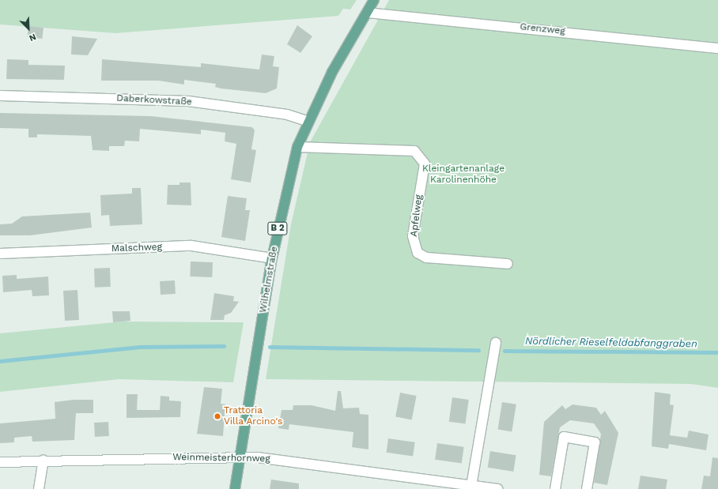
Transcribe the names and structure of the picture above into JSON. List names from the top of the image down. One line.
{"streets":{"main road":["B 2","Wilhelmstraße"],"street":["Grenzweg","Daberkowstraße","Apfelweg","Malschweg","Weinmeisterhornweg"]},"crossings":[["Grenzweg","B 2"],["Grenzweg","Wilhelmstraße"],["Daberkowstraße","Wilhelmstraße"],["Apfelweg","Wilhelmstraße"],["B 2","Wilhelmstraße"],["Malschweg","Wilhelmstraße"],["Wilhelmstraße","Weinmeisterhornweg"]],"water":["Nördlicher Rieselfeldabfanggraben"],"parks":["Kleingartenanlage Karolinenhöhe"],"places":["Trattoria Villa Arcino's"],"north":"bottom right"}
